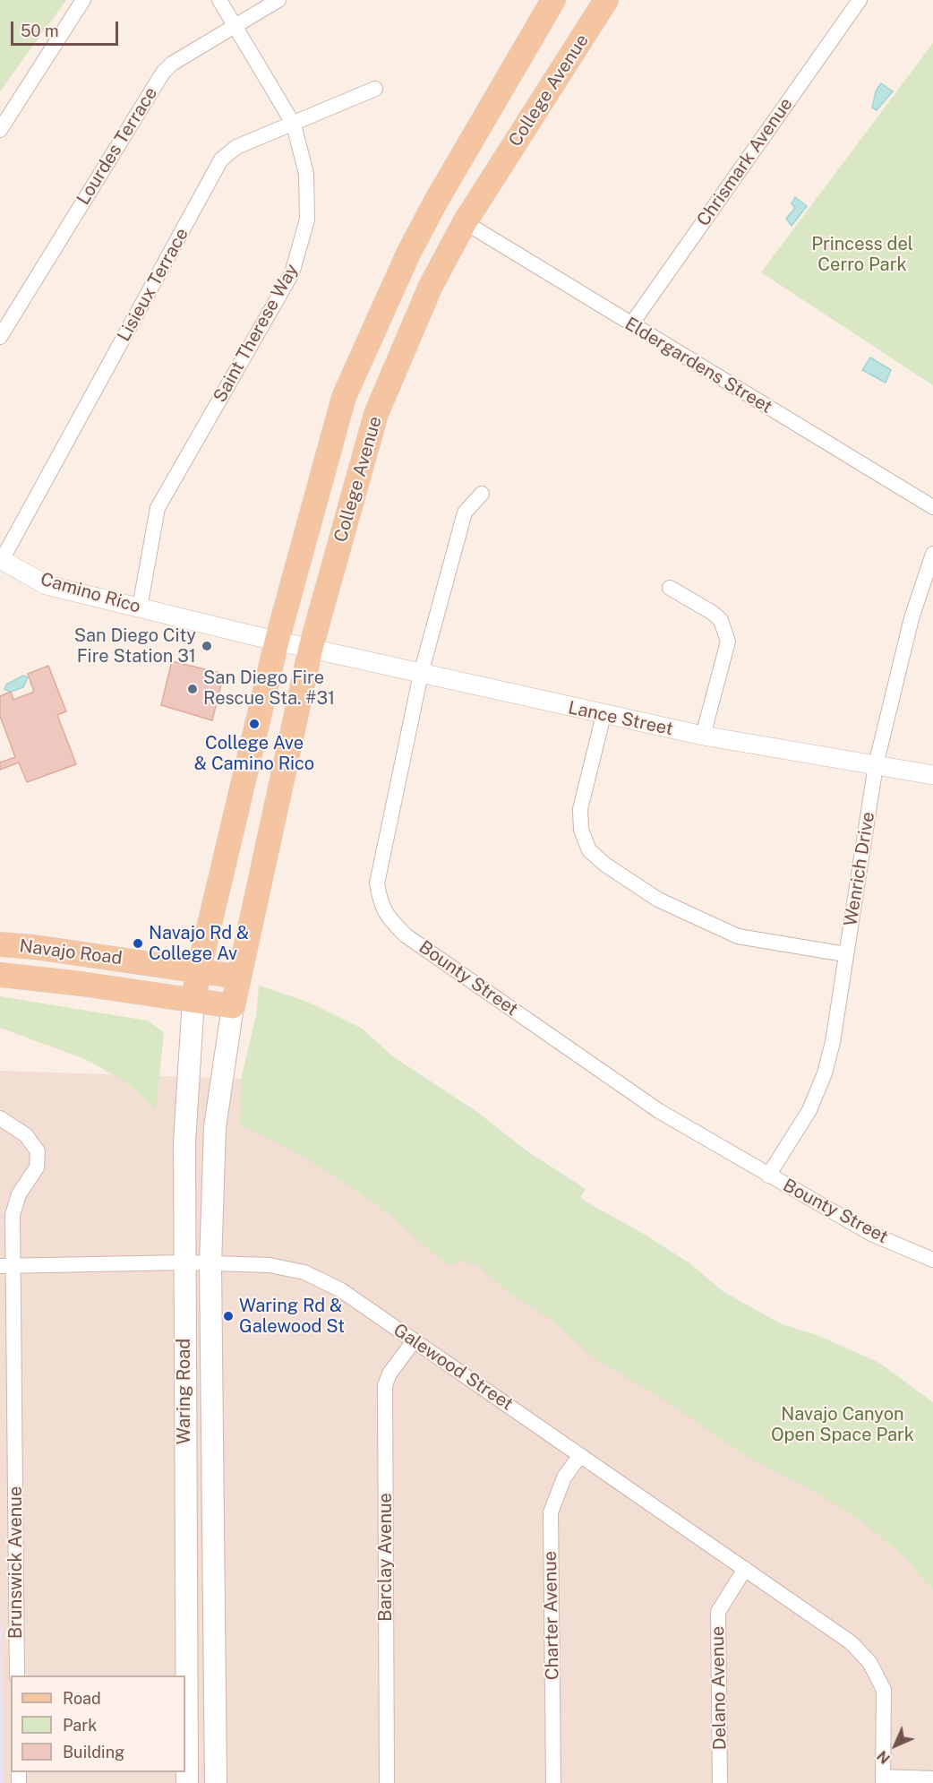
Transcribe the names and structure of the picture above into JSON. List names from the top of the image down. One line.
{"streets":{"main road":["College Avenue","Navajo Road","Waring Road"],"street":["Lourdes Terrace","Chrismark Avenue","Lisieux Terrace","Saint Therese Way","Eldergardens Street","Camino Rico","Lance Street","Wenrich Drive","Bounty Street","Galewood Street","Barclay Avenue","Brunswick Avenue","Charter Avenue","Delano Avenue"]},"crossings":[["College Avenue","Eldergardens Street"],["College Avenue","Camino Rico"],["College Avenue","Lance Street"],["College Avenue","Navajo Road"],["College Avenue","Waring Road"],["Lourdes Terrace","Saint Therese Way"],["Chrismark Avenue","Eldergardens Street"],["Lisieux Terrace","Saint Therese Way"],["Lisieux Terrace","Camino Rico"],["Saint Therese Way","Camino Rico"],["Camino Rico","Lance Street"],["Lance Street","Wenrich Drive"],["Lance Street","Bounty Street"],["Wenrich Drive","Bounty Street"],["Navajo Road","Waring Road"],["Galewood Street","Waring Road"],["Galewood Street","Barclay Avenue"],["Galewood Street","Brunswick Avenue"],["Galewood Street","Charter Avenue"],["Galewood Street","Delano Avenue"]],"parks":["Princess del Cerro Park","Navajo Canyon Open Space Park"],"places":["San Diego City Fire Station 31","San Diego Fire Rescue Sta. #31","College Ave & Camino Rico","Navajo Rd & College Av","Waring Rd & Galewood St"],"legend":["Road","Park","Building"],"scale_bar":"50 m","north":"bottom left"}
